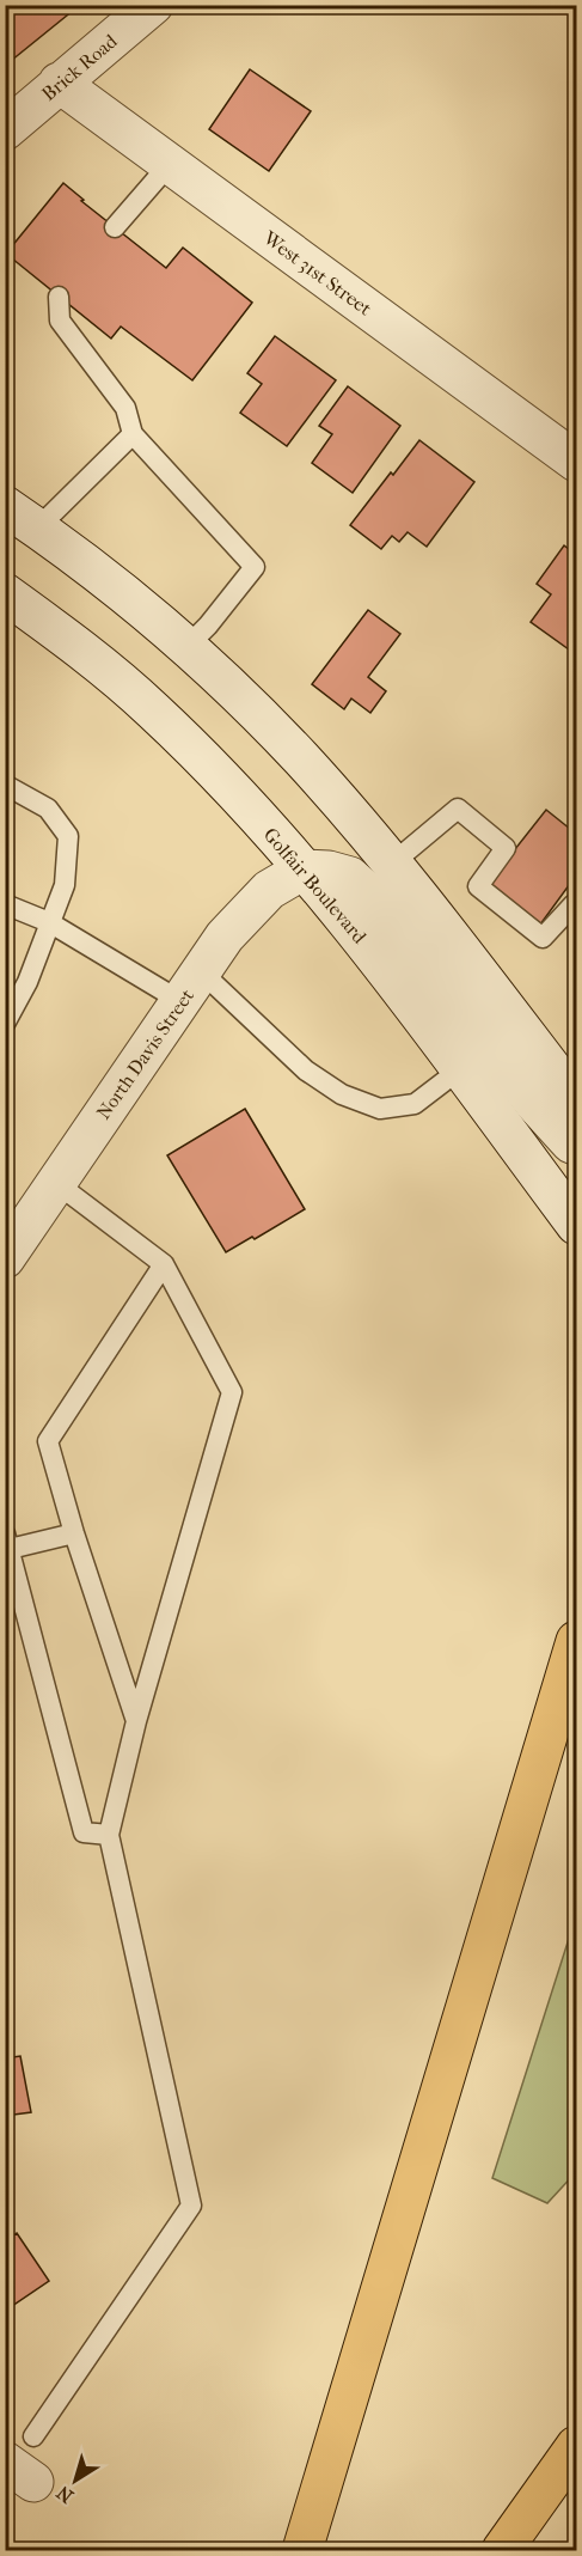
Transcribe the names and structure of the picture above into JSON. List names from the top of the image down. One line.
{"streets":{"street":["Brick Road","West 31st Street","Golfair Boulevard","North Davis Street"]},"crossings":[["Brick Road","West 31st Street"],["Golfair Boulevard","North Davis Street"]],"north":"bottom left"}
